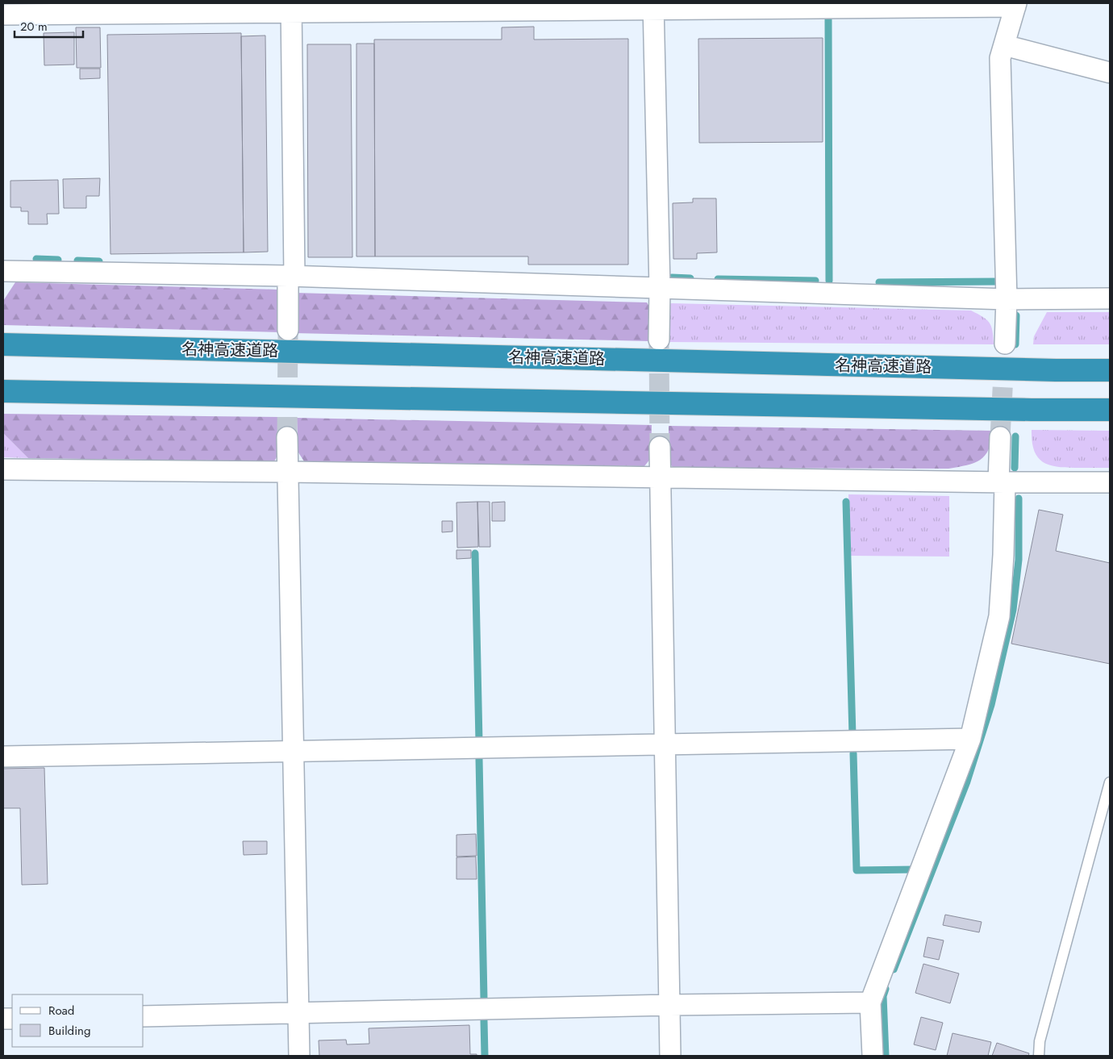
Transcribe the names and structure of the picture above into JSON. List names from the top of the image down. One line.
{"streets":{"highway":["名神高速道路"]},"legend":["Road","Building"],"scale_bar":"20 m"}
